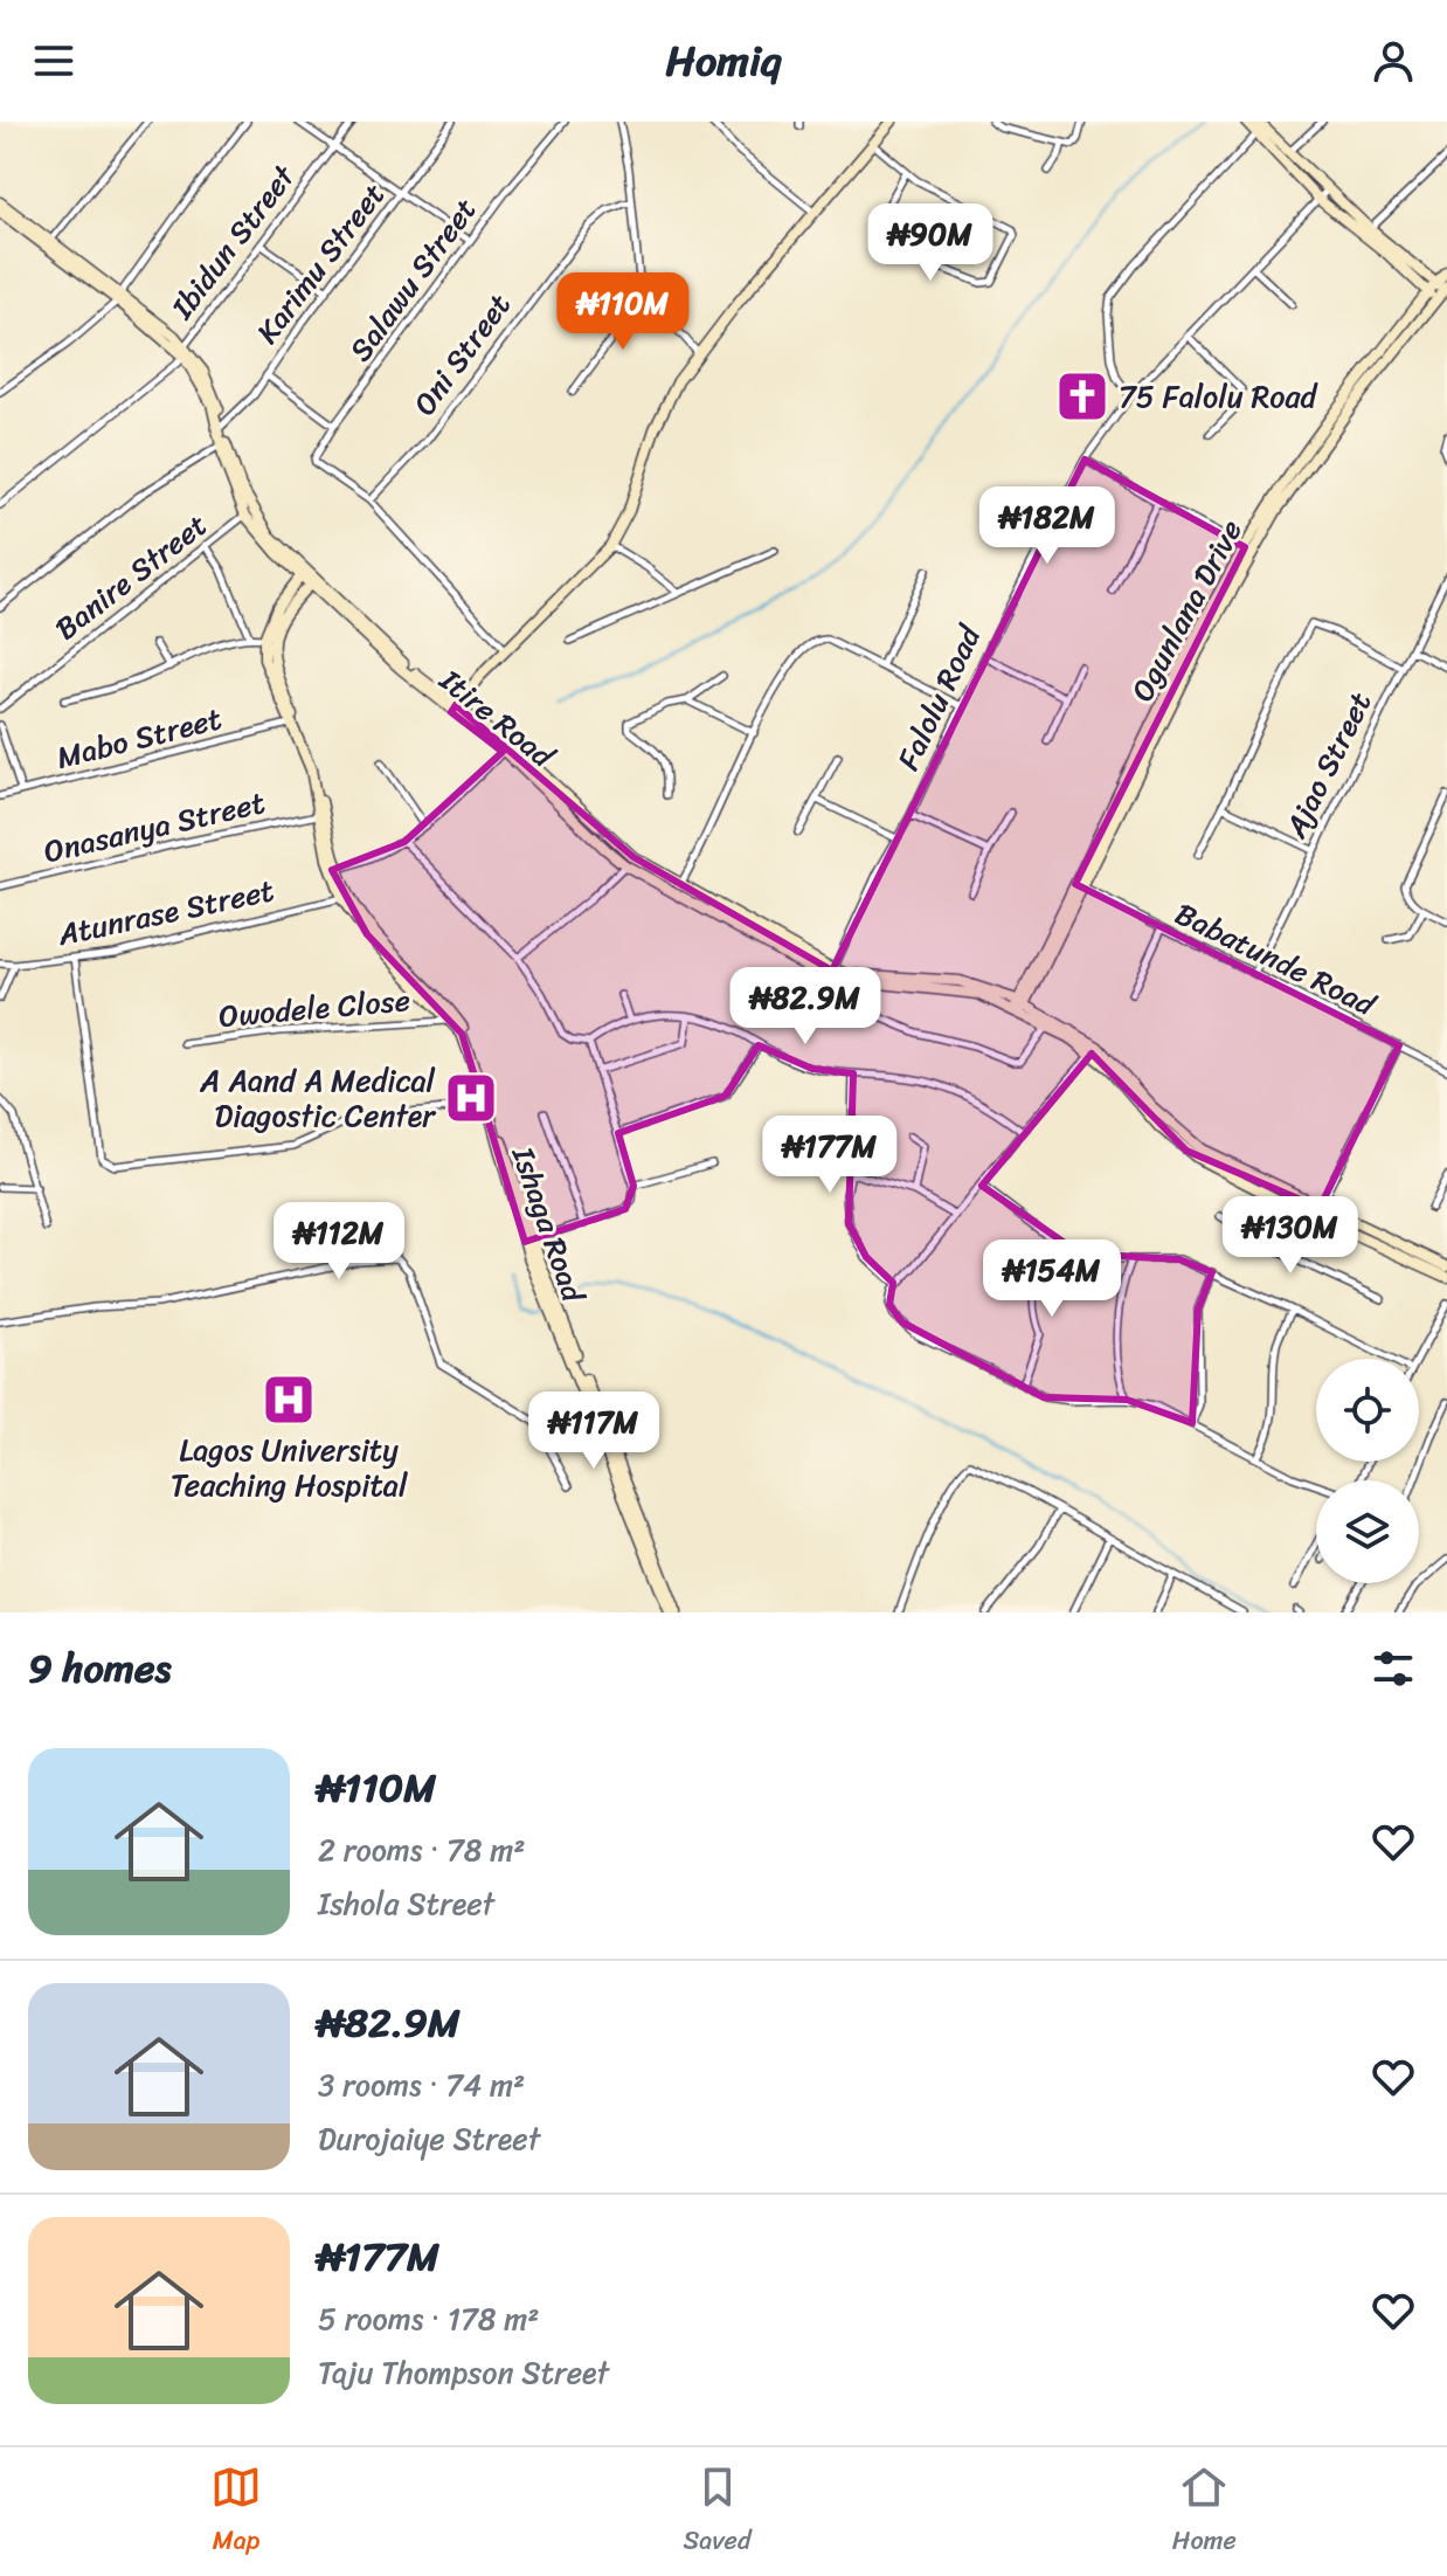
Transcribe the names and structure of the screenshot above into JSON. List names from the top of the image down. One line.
{"streets":{"main road":["Ogunlana Drive","Itire Road","Ishaga Road"],"street":["Ibidun Street","Karimu Street","Salawu Street","Oni Street","Banire Street","Falolu Road","Mabo Street","Ajao Street","Onasanya Street","Atunrase Street","Babatunde Road","Owodele Close"]},"crossings":[["Ibidun Street","Itire Road"],["Karimu Street","Itire Road"],["Salawu Street","Oni Street"],["Banire Street","Itire Road"],["Ogunlana Drive","Itire Road"],["Ogunlana Drive","Babatunde Road"],["Falolu Road","Itire Road"],["Itire Road","Ishaga Road"],["Mabo Street","Ishaga Road"],["Ajao Street","Babatunde Road"],["Onasanya Street","Ishaga Road"],["Atunrase Street","Ishaga Road"],["Owodele Close","Ishaga Road"]],"places":{"church":["75 Falolu Road"],"hospital":["A Aand A Medical Diagostic Center","Lagos University Teaching Hospital"]},"page":{"header":"Homiq","price":["₦90M","₦110M","₦182M","₦82.9M","₦177M","₦130M","₦112M","₦154M","₦117M"],"heading":"9 homes","list":[{"name":"₦110M","note":"2 rooms · 78 m² · Ishola Street"},{"name":"₦82.9M","note":"3 rooms · 74 m² · Durojaiye Street"},{"name":"₦177M","note":"5 rooms · 178 m² · Taju Thompson Street"}],"tabs":["Map","Saved","Home"]}}
